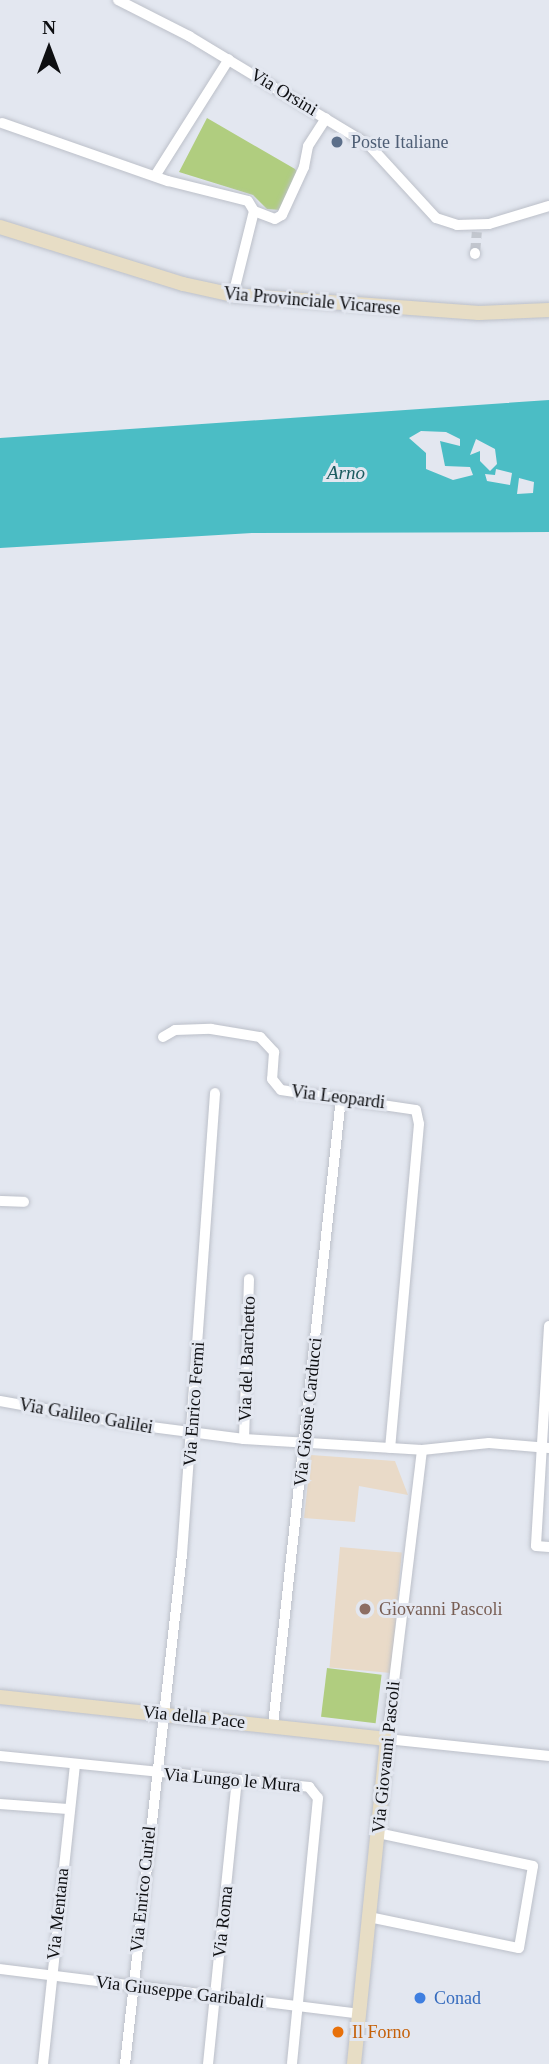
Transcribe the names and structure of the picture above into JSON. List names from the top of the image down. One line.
{"streets":{"main road":["Via Provinciale Vicarese","Via della Pace","Via Giovanni Pascoli"],"street":["Via Orsini","Via Leopardi","Via del Barchetto","Via Enrico Fermi","Via Giosuè Carducci","Via Galileo Galilei","Via Lungo le Mura","Via Enrico Curiel","Via Mentana","Via Roma","Via Giuseppe Garibaldi"]},"crossings":[["Via Leopardi","Via Giosuè Carducci"],["Via Leopardi","Via Galileo Galilei"],["Via del Barchetto","Via Galileo Galilei"],["Via Enrico Fermi","Via Galileo Galilei"],["Via Enrico Fermi","Via della Pace"],["Via Enrico Fermi","Via Enrico Curiel"],["Via Giosuè Carducci","Via Galileo Galilei"],["Via Giosuè Carducci","Via della Pace"],["Via Galileo Galilei","Via Giovanni Pascoli"],["Via della Pace","Via Giovanni Pascoli"],["Via della Pace","Via Enrico Curiel"],["Via Giovanni Pascoli","Via Giuseppe Garibaldi"],["Via Lungo le Mura","Via Enrico Curiel"],["Via Lungo le Mura","Via Mentana"],["Via Lungo le Mura","Via Roma"],["Via Lungo le Mura","Via Giuseppe Garibaldi"],["Via Enrico Curiel","Via Giuseppe Garibaldi"],["Via Mentana","Via Giuseppe Garibaldi"],["Via Roma","Via Giuseppe Garibaldi"]],"water":["Arno"],"places":["Poste Italiane","Giovanni Pascoli","Conad","Il Forno"],"north":"top"}
